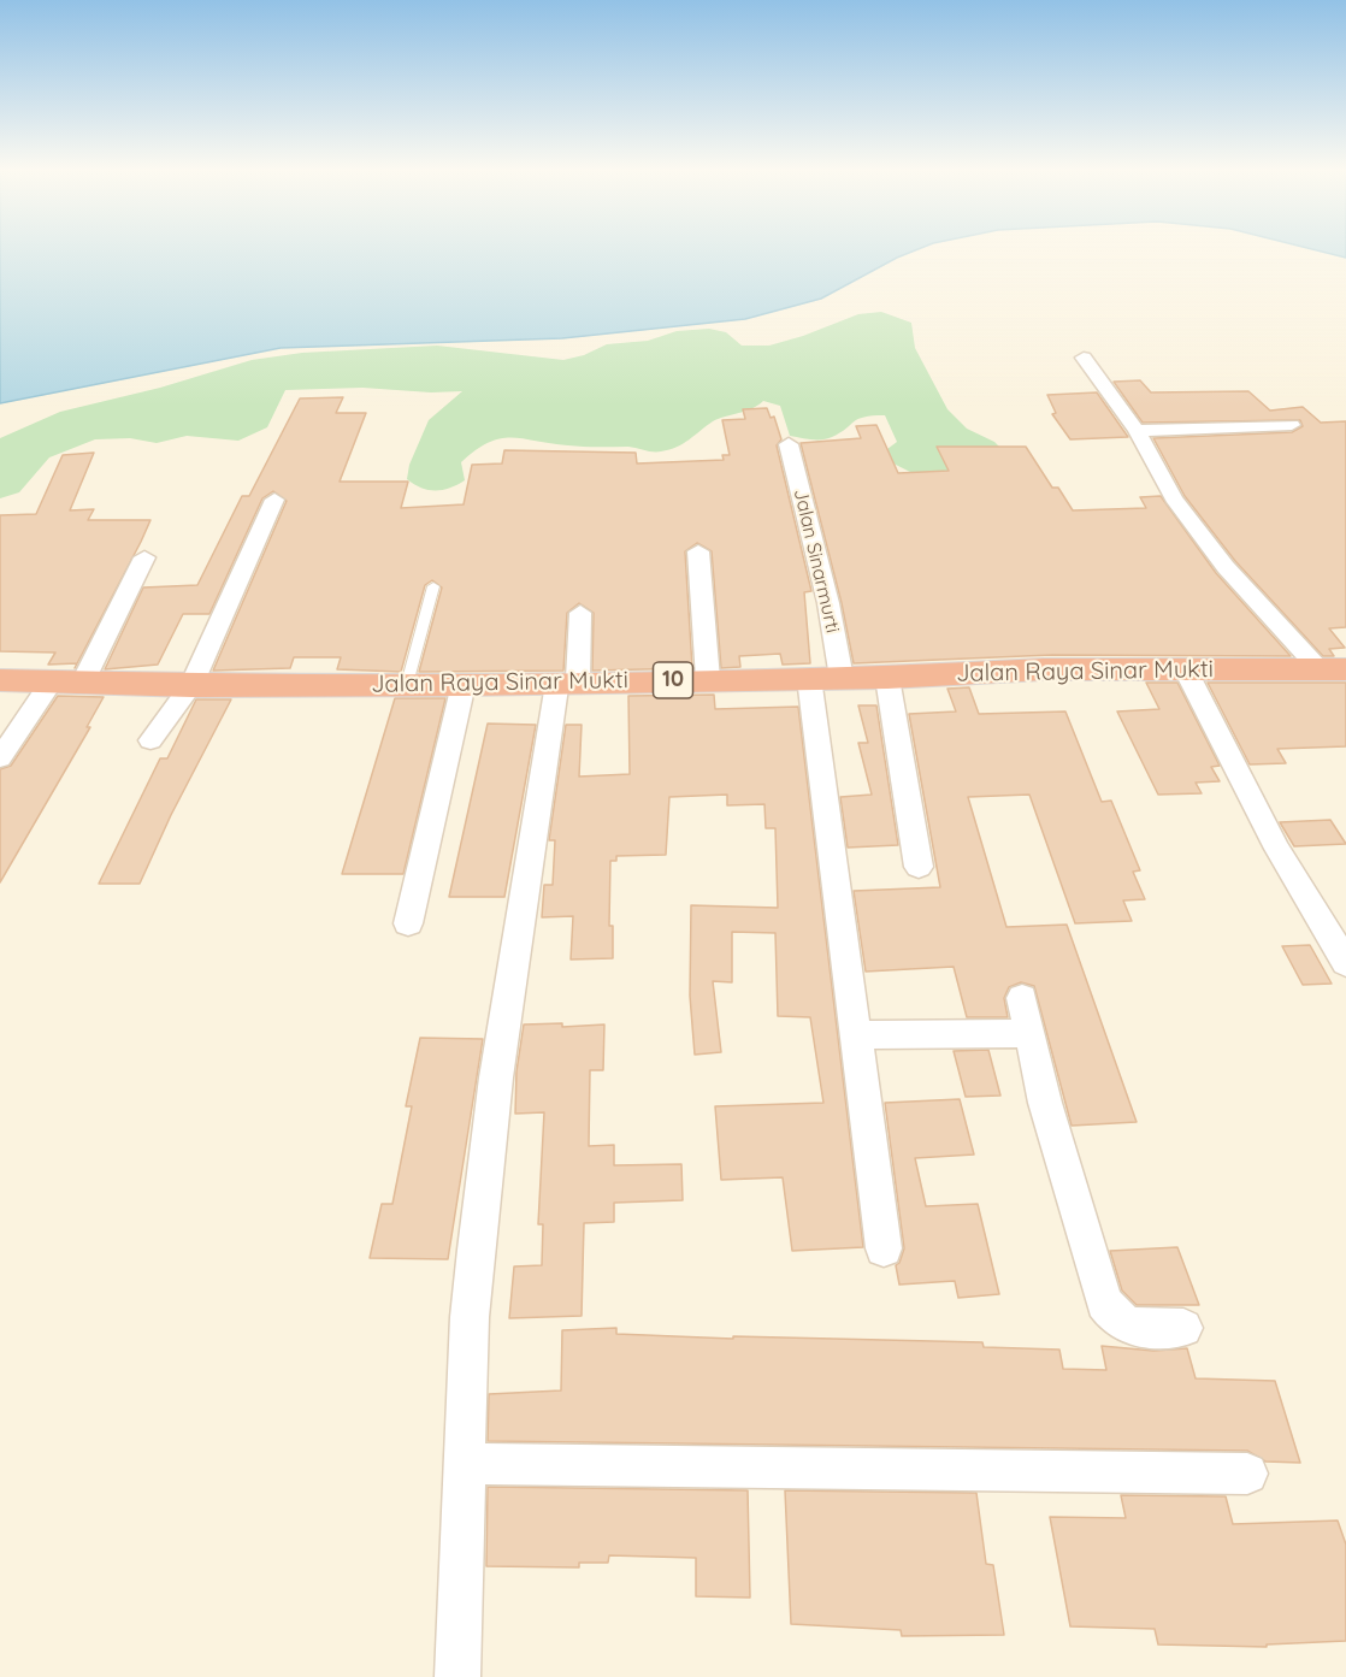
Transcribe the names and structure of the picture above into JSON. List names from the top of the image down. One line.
{"streets":{"highway":["Jalan Raya Sinar Mukti","10"],"street":["Jalan Sinarmurti"]},"crossings":[["Jalan Sinarmurti","Jalan Raya Sinar Mukti"]]}
